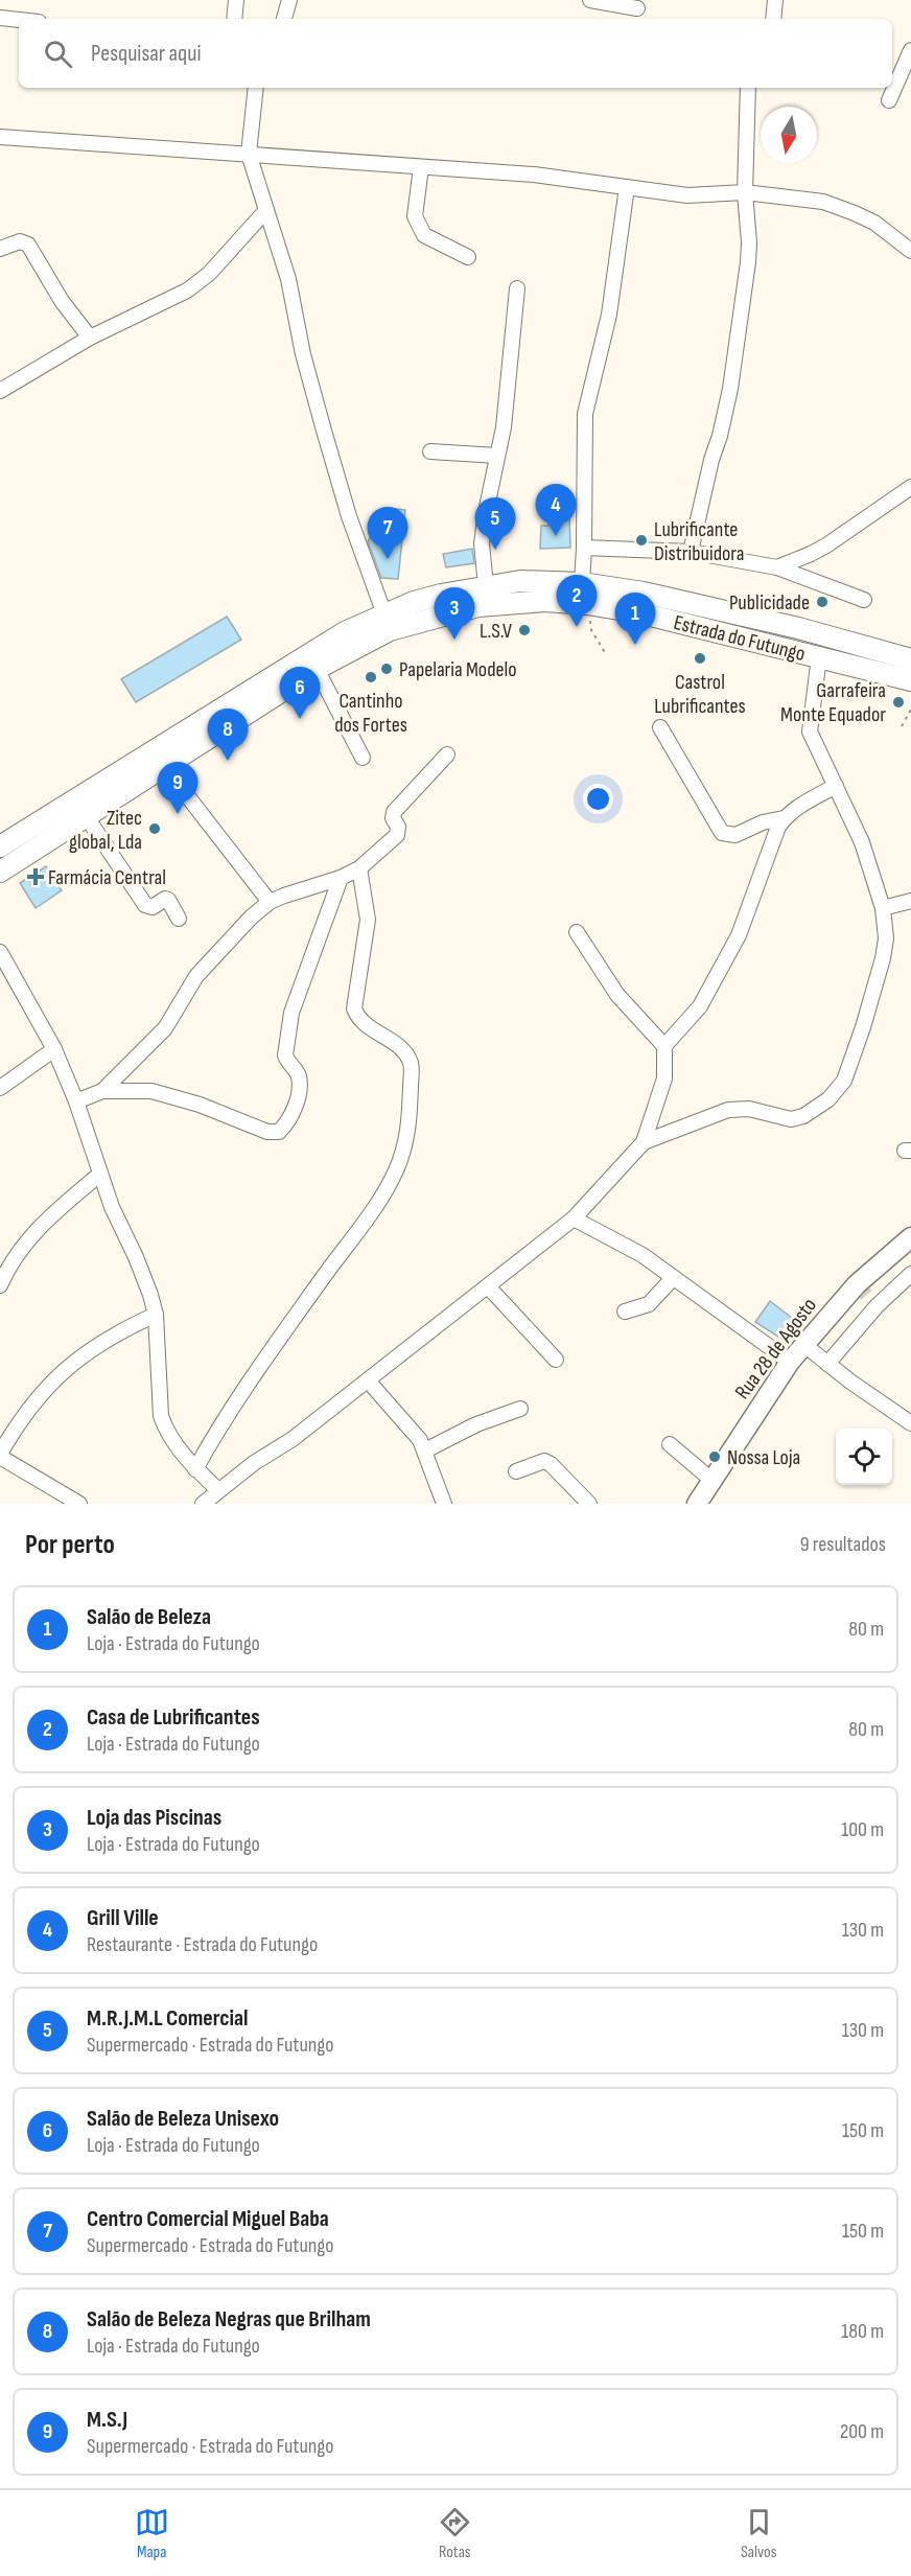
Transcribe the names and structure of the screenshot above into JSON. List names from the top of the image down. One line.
{"streets":{"highway":["Estrada do Futungo"],"main road":["Rua 28 de Agosto"]},"places":{"other":["Lubrificante Distribuidora","Publicidade","L.S.V","Castrol Lubrificantes","Papelaria Modelo","Cantinho dos Fortes","Garrafeira Monte Equador","Zitec global, Lda","Nossa Loja"],"health":["Farmácia Central"]},"north":"bottom","page":{"search":"Pesquisar aqui","pins":["4","5","7","2","3","1","6","8","9"],"heading":["Por perto","9 resultados"],"list":[{"mark":"1","name":"Salão de Beleza","note":"Loja · Estrada do Futungo","value":"80 m"},{"mark":"2","name":"Casa de Lubrificantes","note":"Loja · Estrada do Futungo","value":"80 m"},{"mark":"3","name":"Loja das Piscinas","note":"Loja · Estrada do Futungo","value":"100 m"},{"mark":"4","name":"Grill Ville","note":"Restaurante · Estrada do Futungo","value":"130 m"},{"mark":"5","name":"M.R.J.M.L Comercial","note":"Supermercado · Estrada do Futungo","value":"130 m"},{"mark":"6","name":"Salão de Beleza Unisexo","note":"Loja · Estrada do Futungo","value":"150 m"},{"mark":"7","name":"Centro Comercial Miguel Baba","note":"Supermercado · Estrada do Futungo","value":"150 m"},{"mark":"8","name":"Salão de Beleza Negras que Brilham","note":"Loja · Estrada do Futungo","value":"180 m"},{"mark":"9","name":"M.S.J","note":"Supermercado · Estrada do Futungo","value":"200 m"}],"nav":["Mapa","Rotas","Salvos"]}}
